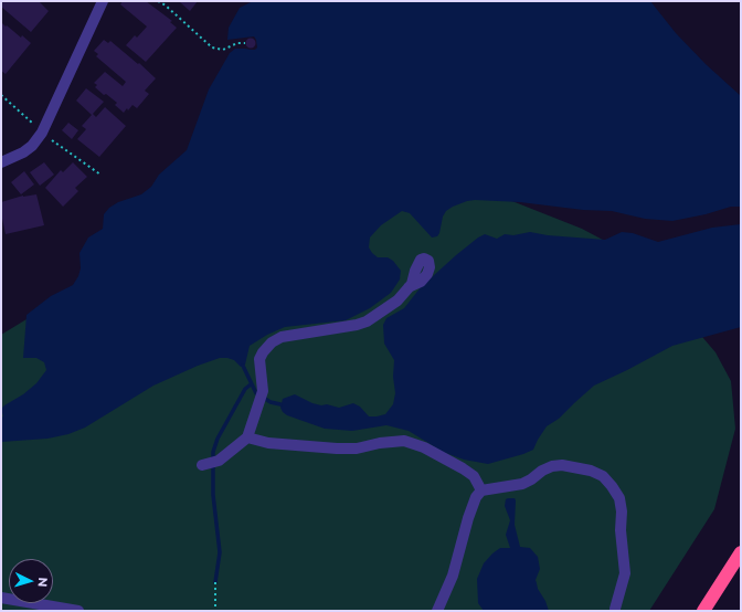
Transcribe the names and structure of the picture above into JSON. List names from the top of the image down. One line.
{"north":"right"}
